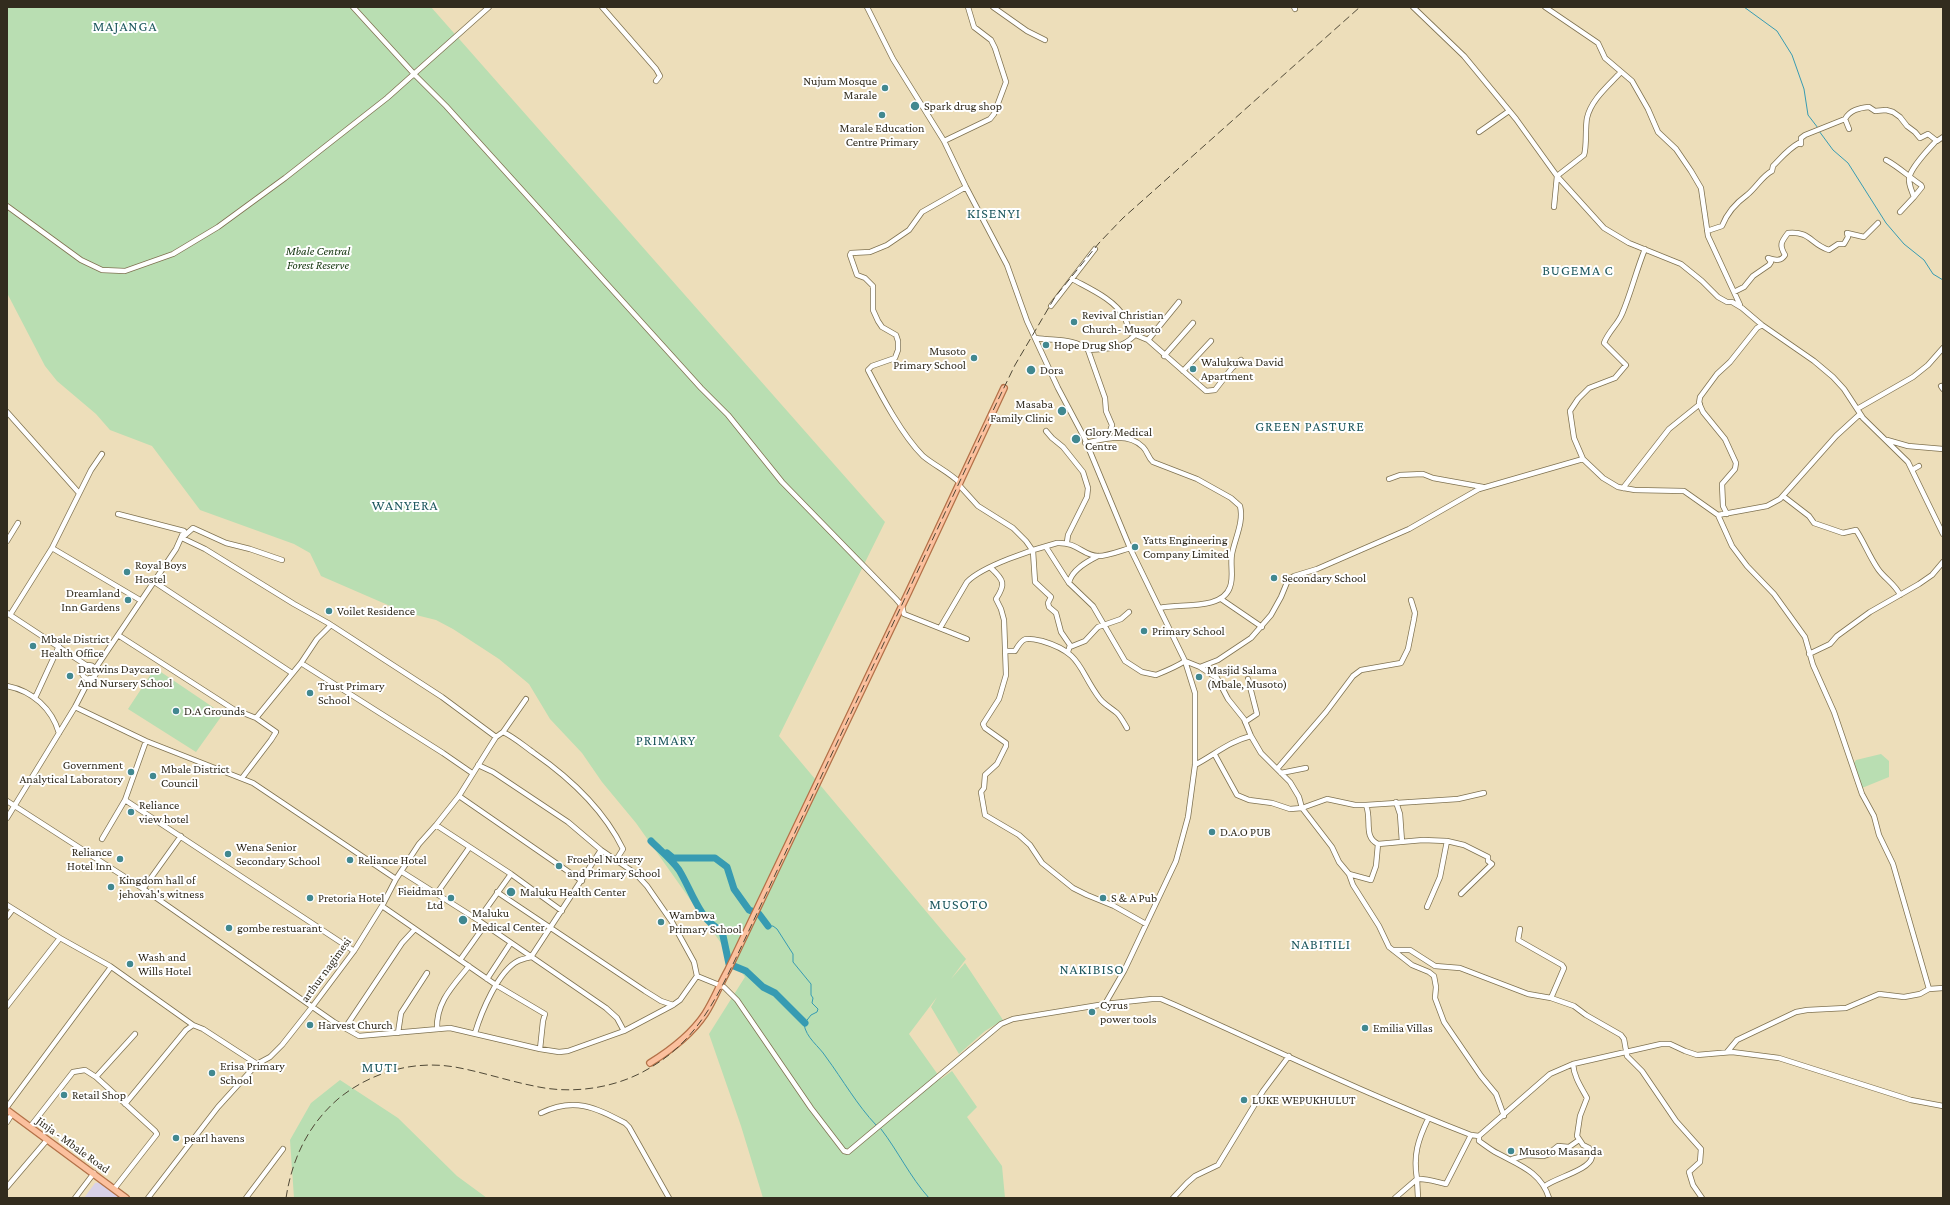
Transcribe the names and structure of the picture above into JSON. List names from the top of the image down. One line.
{"streets":{"main road":["Jinja - Mbale Road"],"street":["arthur nagimesi"]},"districts":["MAJANGA","KISENYI","BUGEMA C","GREEN PASTURE","WANYERA","PRIMARY","MUSOTO","NABITILI","NAKIBISO","MUTI"],"parks":["Mbale Central Forest Reserve"],"places":["Nujum Mosque Marale","Spark drug shop","Marale Education Centre Primary","Revival Christian Church- Musoto","Hope Drug Shop","Musoto Primary School","Walukuwa David Apartment","Dora","Masaba Family Clinic","Glory Medical Centre","Yatts Engineering Company Limited","Royal Boys Hostel","Secondary School","Dreamland Inn Gardens","Voilet Residence","Primary School","Mbale District Health Office","Datwins Daycare And Nursery School","Masjid Salama (Mbale, Musoto)","Trust Primary School","D.A Grounds","Government Analytical Laboratory","Mbale District Council","Reliance view hotel","D.A.O PUB","Wena Senior Secondary School","Reliance Hotel Inn","Reliance Hotel","Froebel Nursery and Primary School","Kingdom hall of jehovah's witness","Maluku Health Center","Pretoria Hotel","Fieidman Ltd","S & A Pub","Maluku Medical Center","Wambwa Primary School","gombe restuarant","Wash and Wills Hotel","Cyrus power tools","Harvest Church","Emilia Villas","Erisa Primary School","Retail Shop","LUKE WEPUKHULUT","pearl havens","Musoto Masanda"]}
